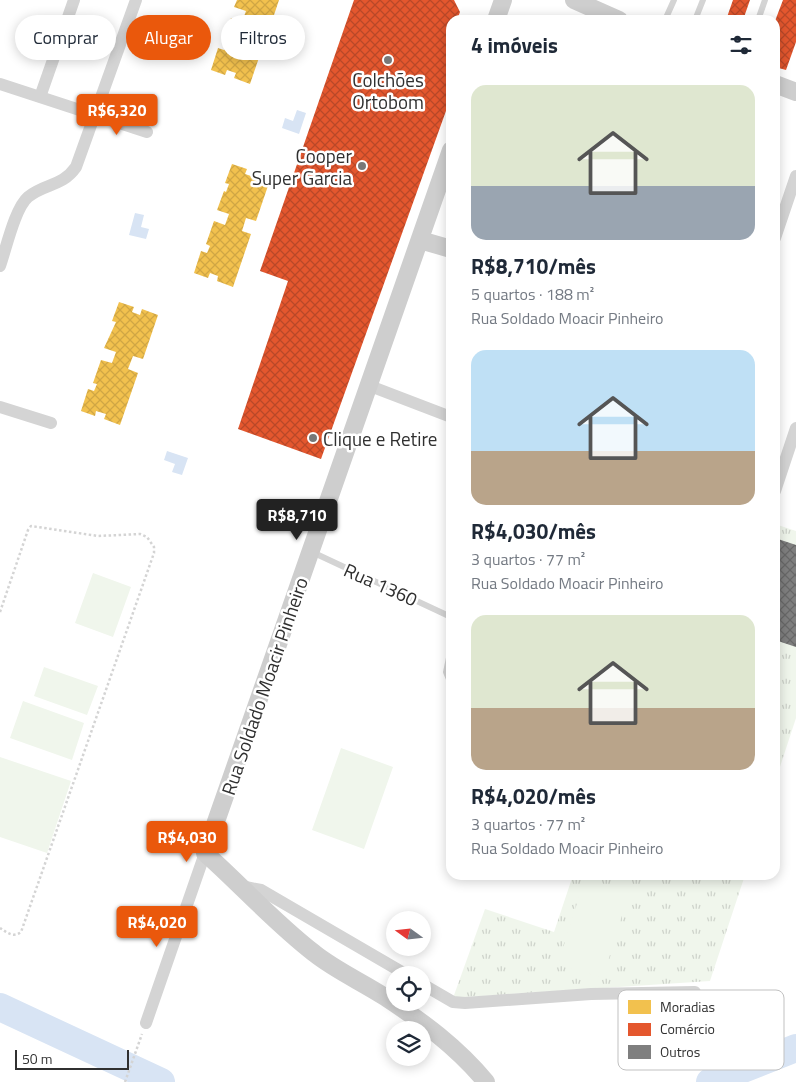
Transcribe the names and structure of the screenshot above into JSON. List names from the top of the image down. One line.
{"streets":{"street":["Rua Soldado Moacir Pinheiro"],"lane":["Rua 1360"]},"crossings":[["Rua 1360","Rua Soldado Moacir Pinheiro"]],"places":["Colchões Ortobom","Cooper Super Garcia","Clique e Retire"],"legend":["Moradias","Comércio","Outros"],"scale_bar":"50 m","north":"left","page":{"chip":["Comprar","Alugar","Filtros"],"heading":"4 imóveis","list":[{"name":"R$8,710/mês","note":"5 quartos · 188 m² · Rua Soldado Moacir Pinheiro"},{"name":"R$4,030/mês","note":"3 quartos · 77 m² · Rua Soldado Moacir Pinheiro"},{"name":"R$4,020/mês","note":"3 quartos · 77 m² · Rua Soldado Moacir Pinheiro"}],"price":["R$6,320","R$8,710","R$4,030","R$4,020"],"scale":"50 m"}}
